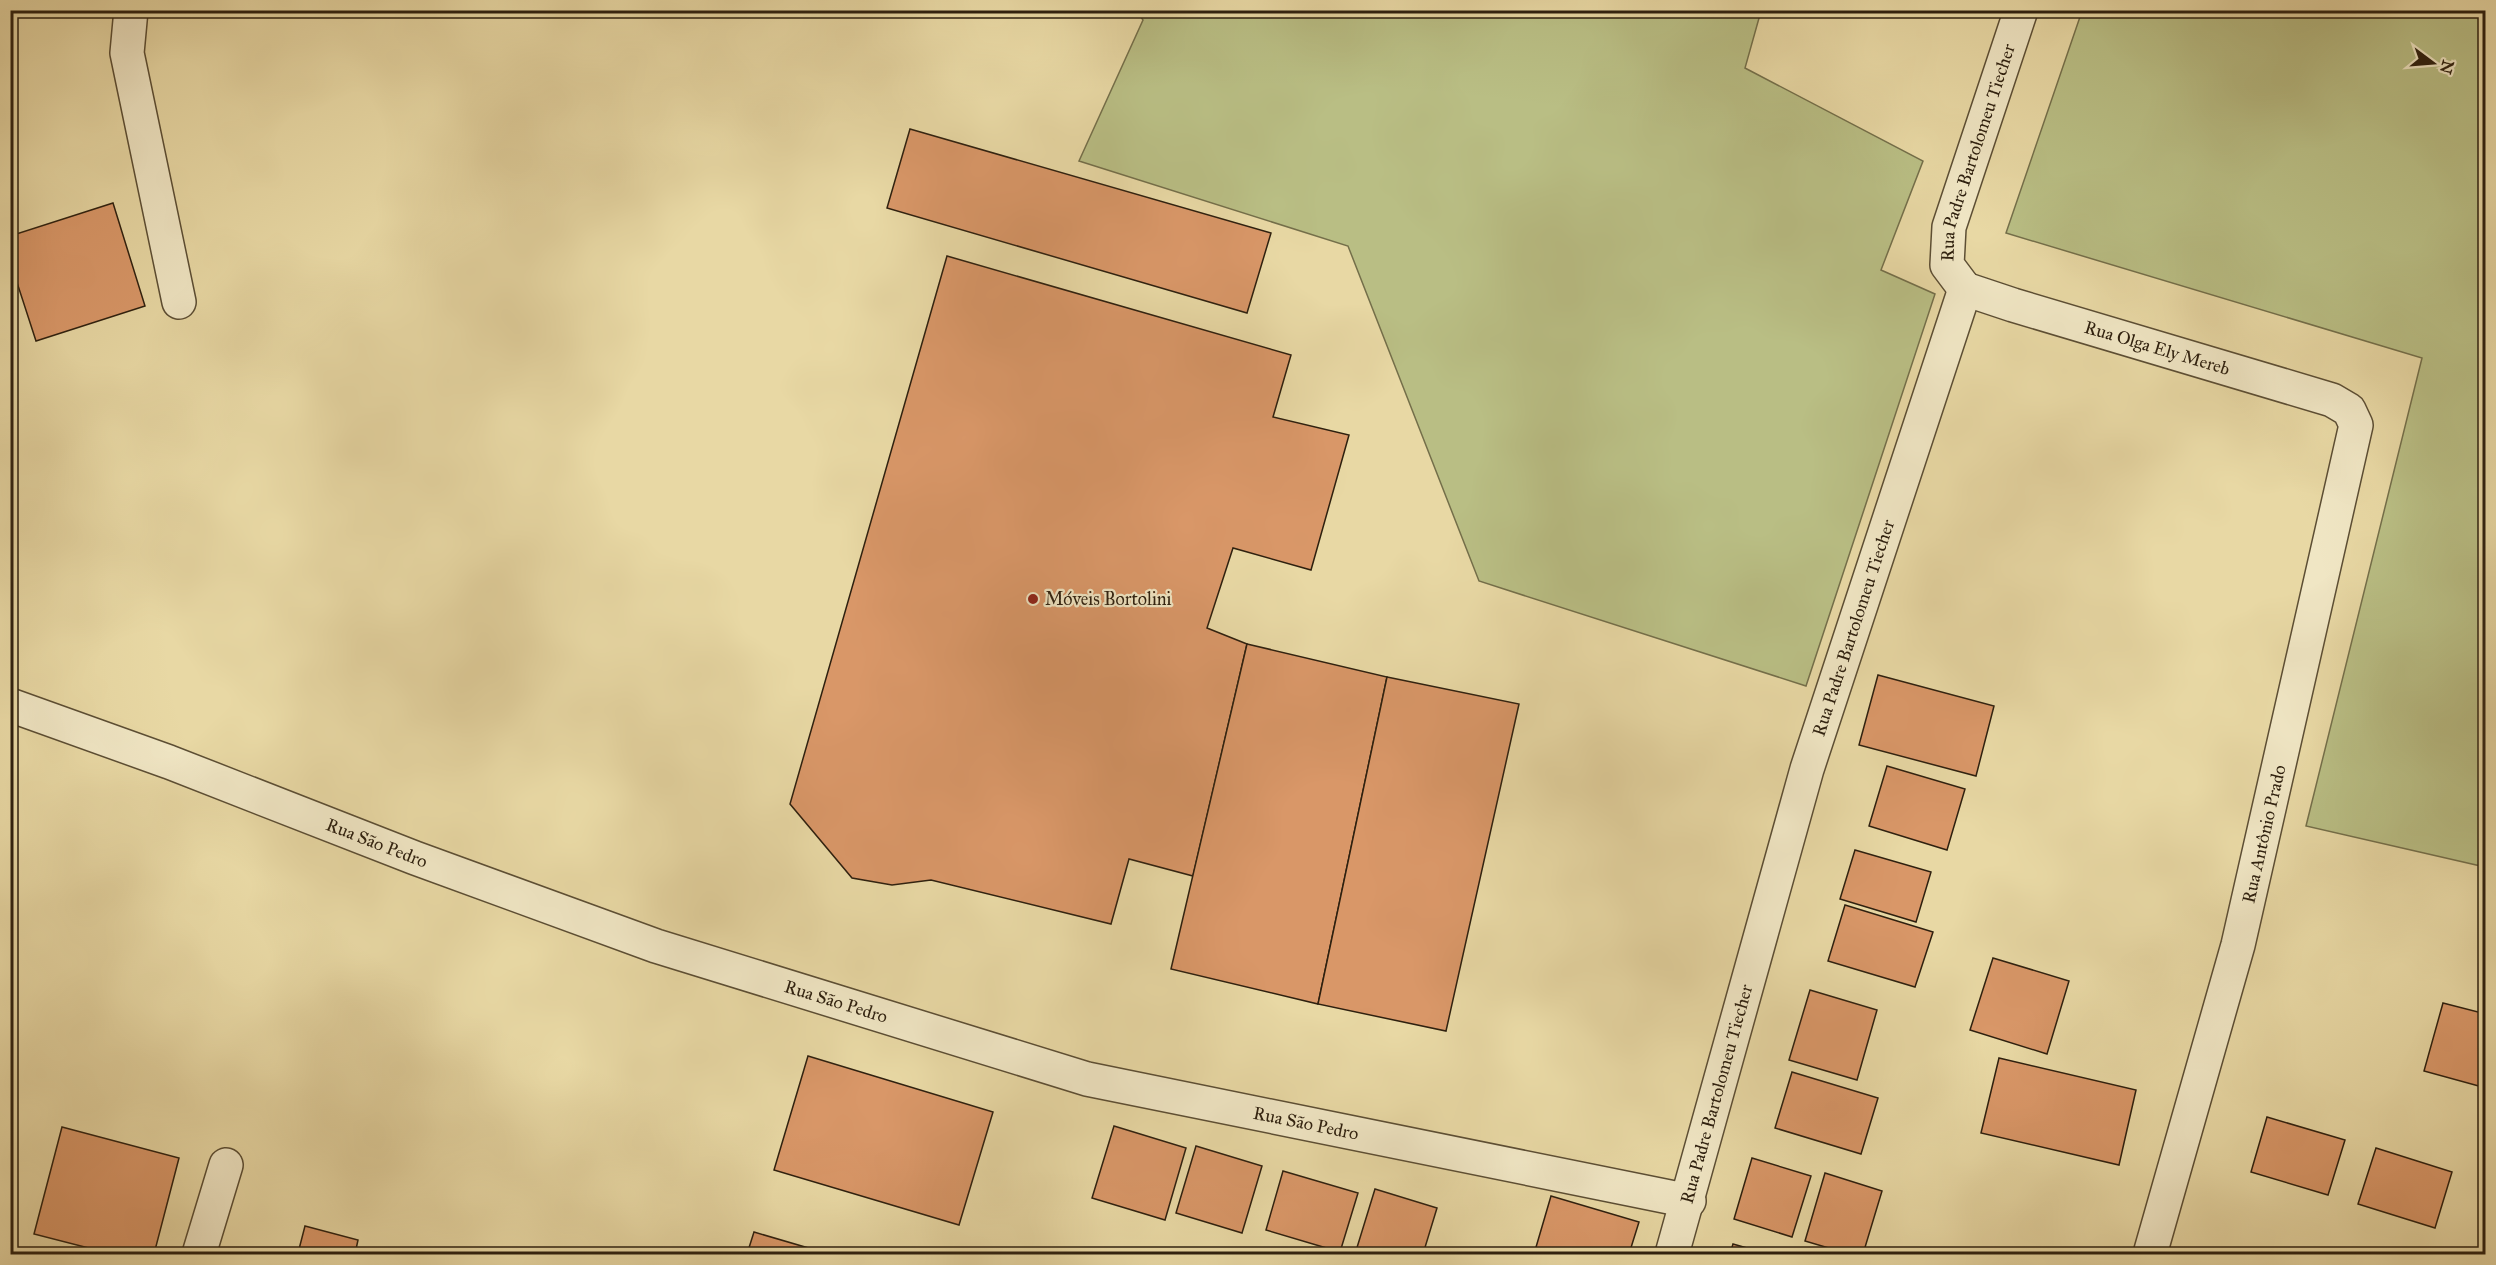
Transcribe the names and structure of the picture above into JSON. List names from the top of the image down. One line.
{"streets":{"street":["Rua Padre Bartolomeu Tiecher","Rua Olga Ely Mereb","Rua Antônio Prado","Rua São Pedro"]},"crossings":[["Rua Padre Bartolomeu Tiecher","Rua Olga Ely Mereb"],["Rua Padre Bartolomeu Tiecher","Rua São Pedro"],["Rua Olga Ely Mereb","Rua Antônio Prado"]],"places":["Móveis Bortolini"],"north":"right"}
